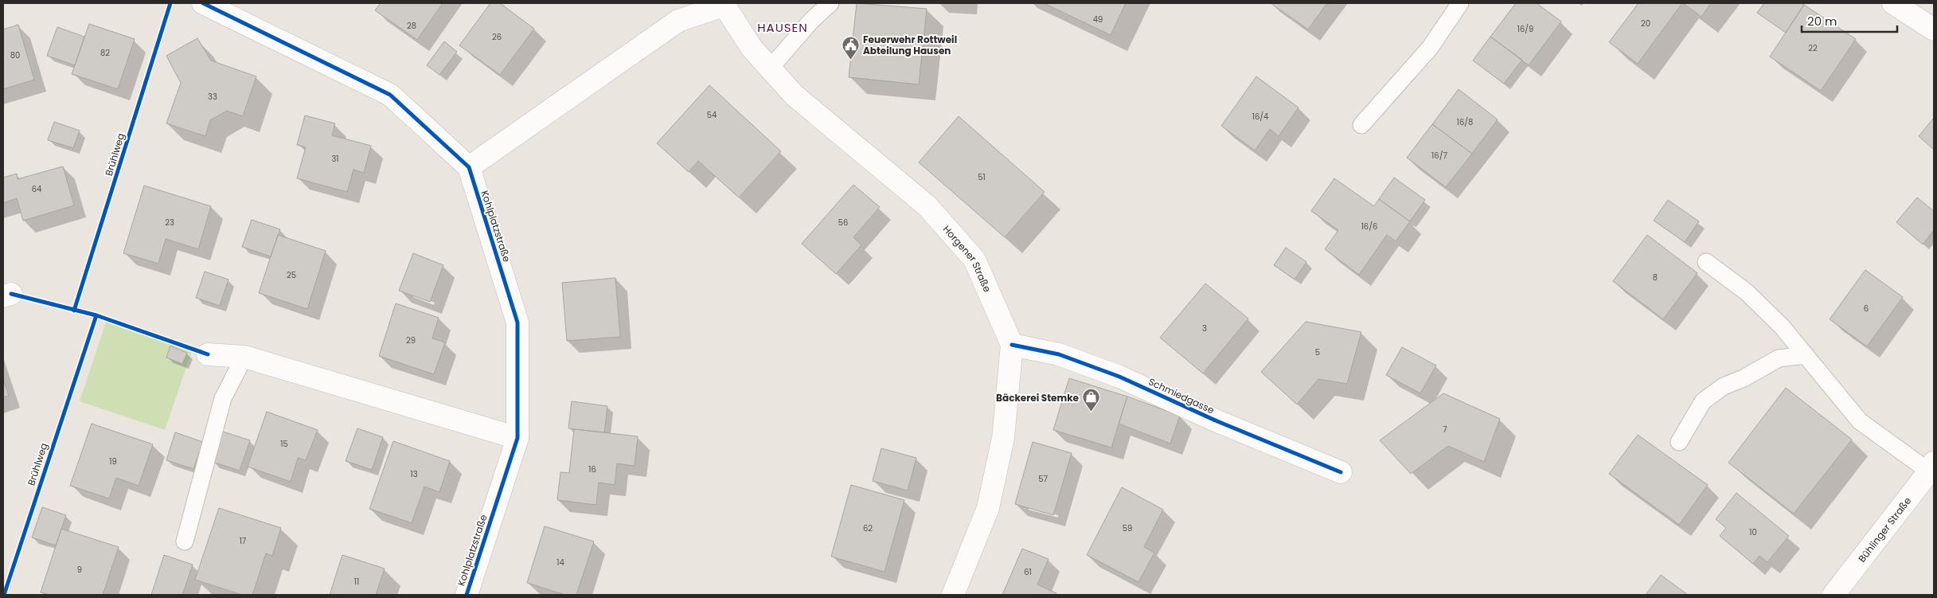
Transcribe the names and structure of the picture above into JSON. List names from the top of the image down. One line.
{"streets":{"street":["Kohlplatzstraße","Horgener Straße","Schmiedgasse","Bühlinger Straße"],"cycle path":["Brühlweg"]},"crossings":[["Horgener Straße","Schmiedgasse"]],"districts":["HAUSEN"],"places":{"public building":["Feuerwehr Rottweil Abteilung Hausen"],"shop":["Bäckerei Stemke"]},"house_numbers":["49","20","28","16/9","26","22","82","80","33","54","16/4","16/8","16/7","31","51","64","23","56","16/6","25","8","6","3","29","5","7","15","19","16","13","57","62","59","10","17","14","9","61","11"],"scale_bar":"20 m"}
